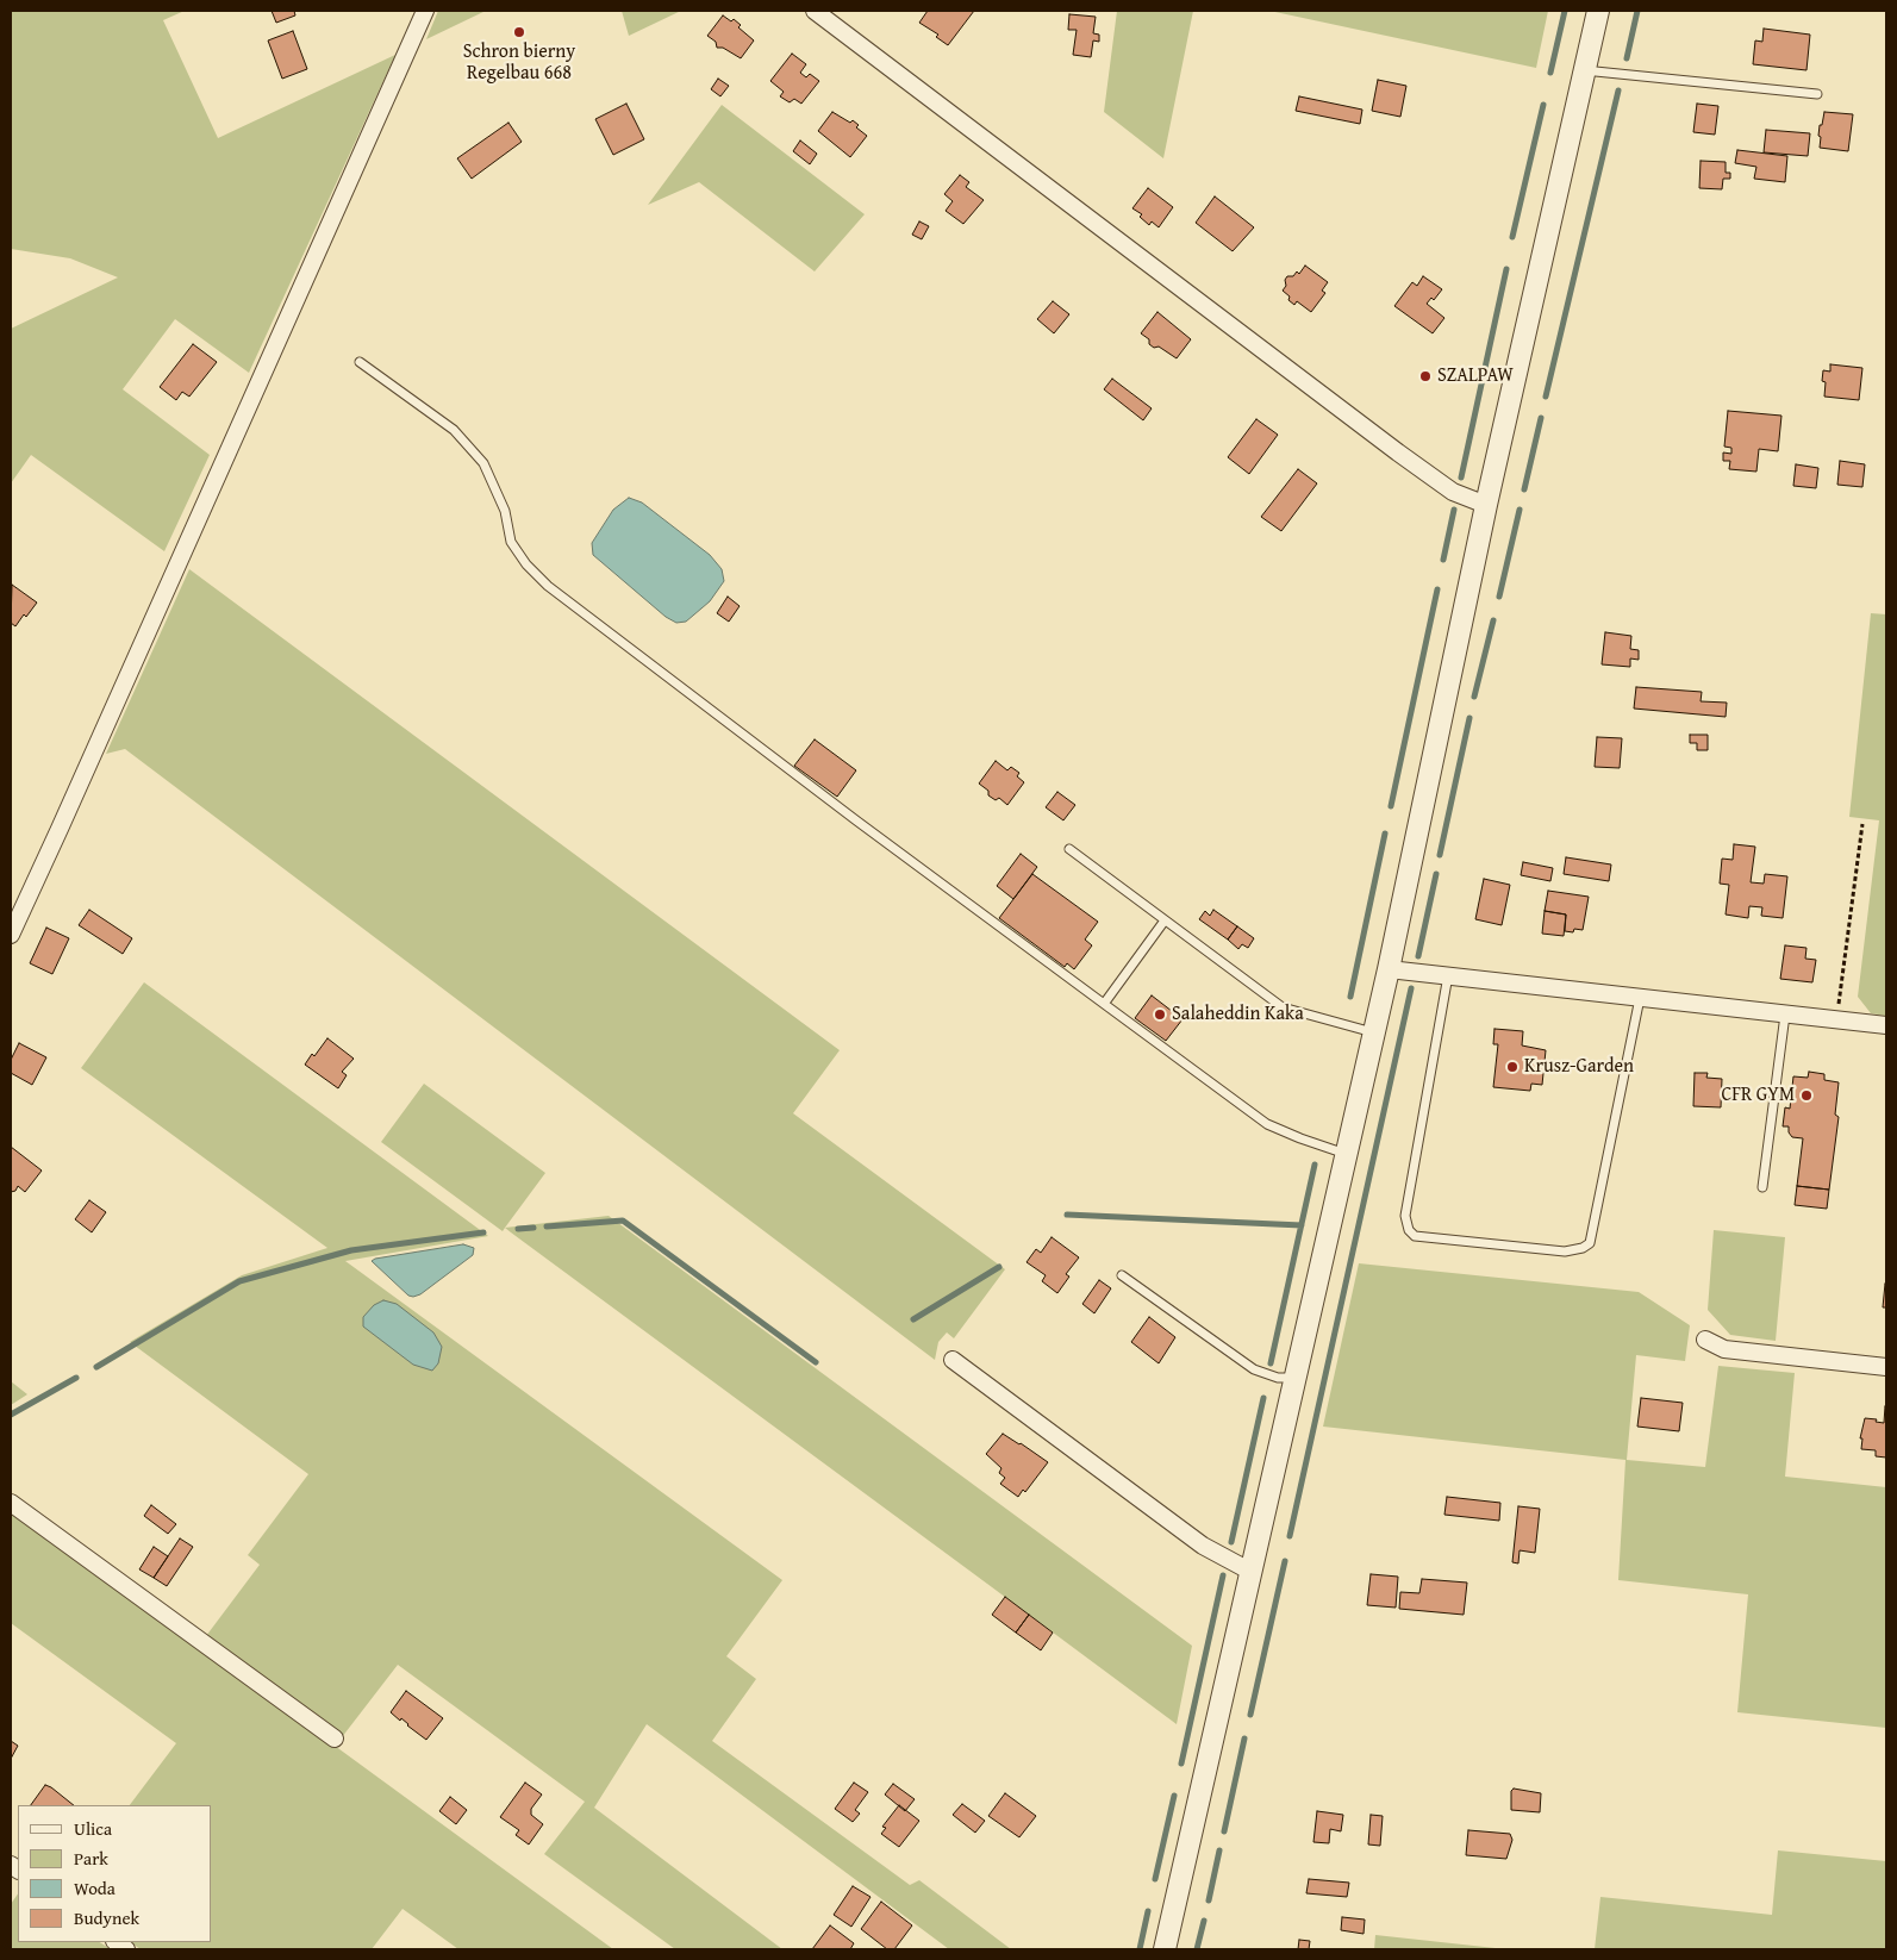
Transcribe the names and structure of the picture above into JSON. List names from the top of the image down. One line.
{"places":["Schron bierny Regelbau 668","SZALPAW","Salaheddin Kaka","Krusz-Garden","CFR GYM"],"legend":["Ulica","Park","Woda","Budynek"]}
